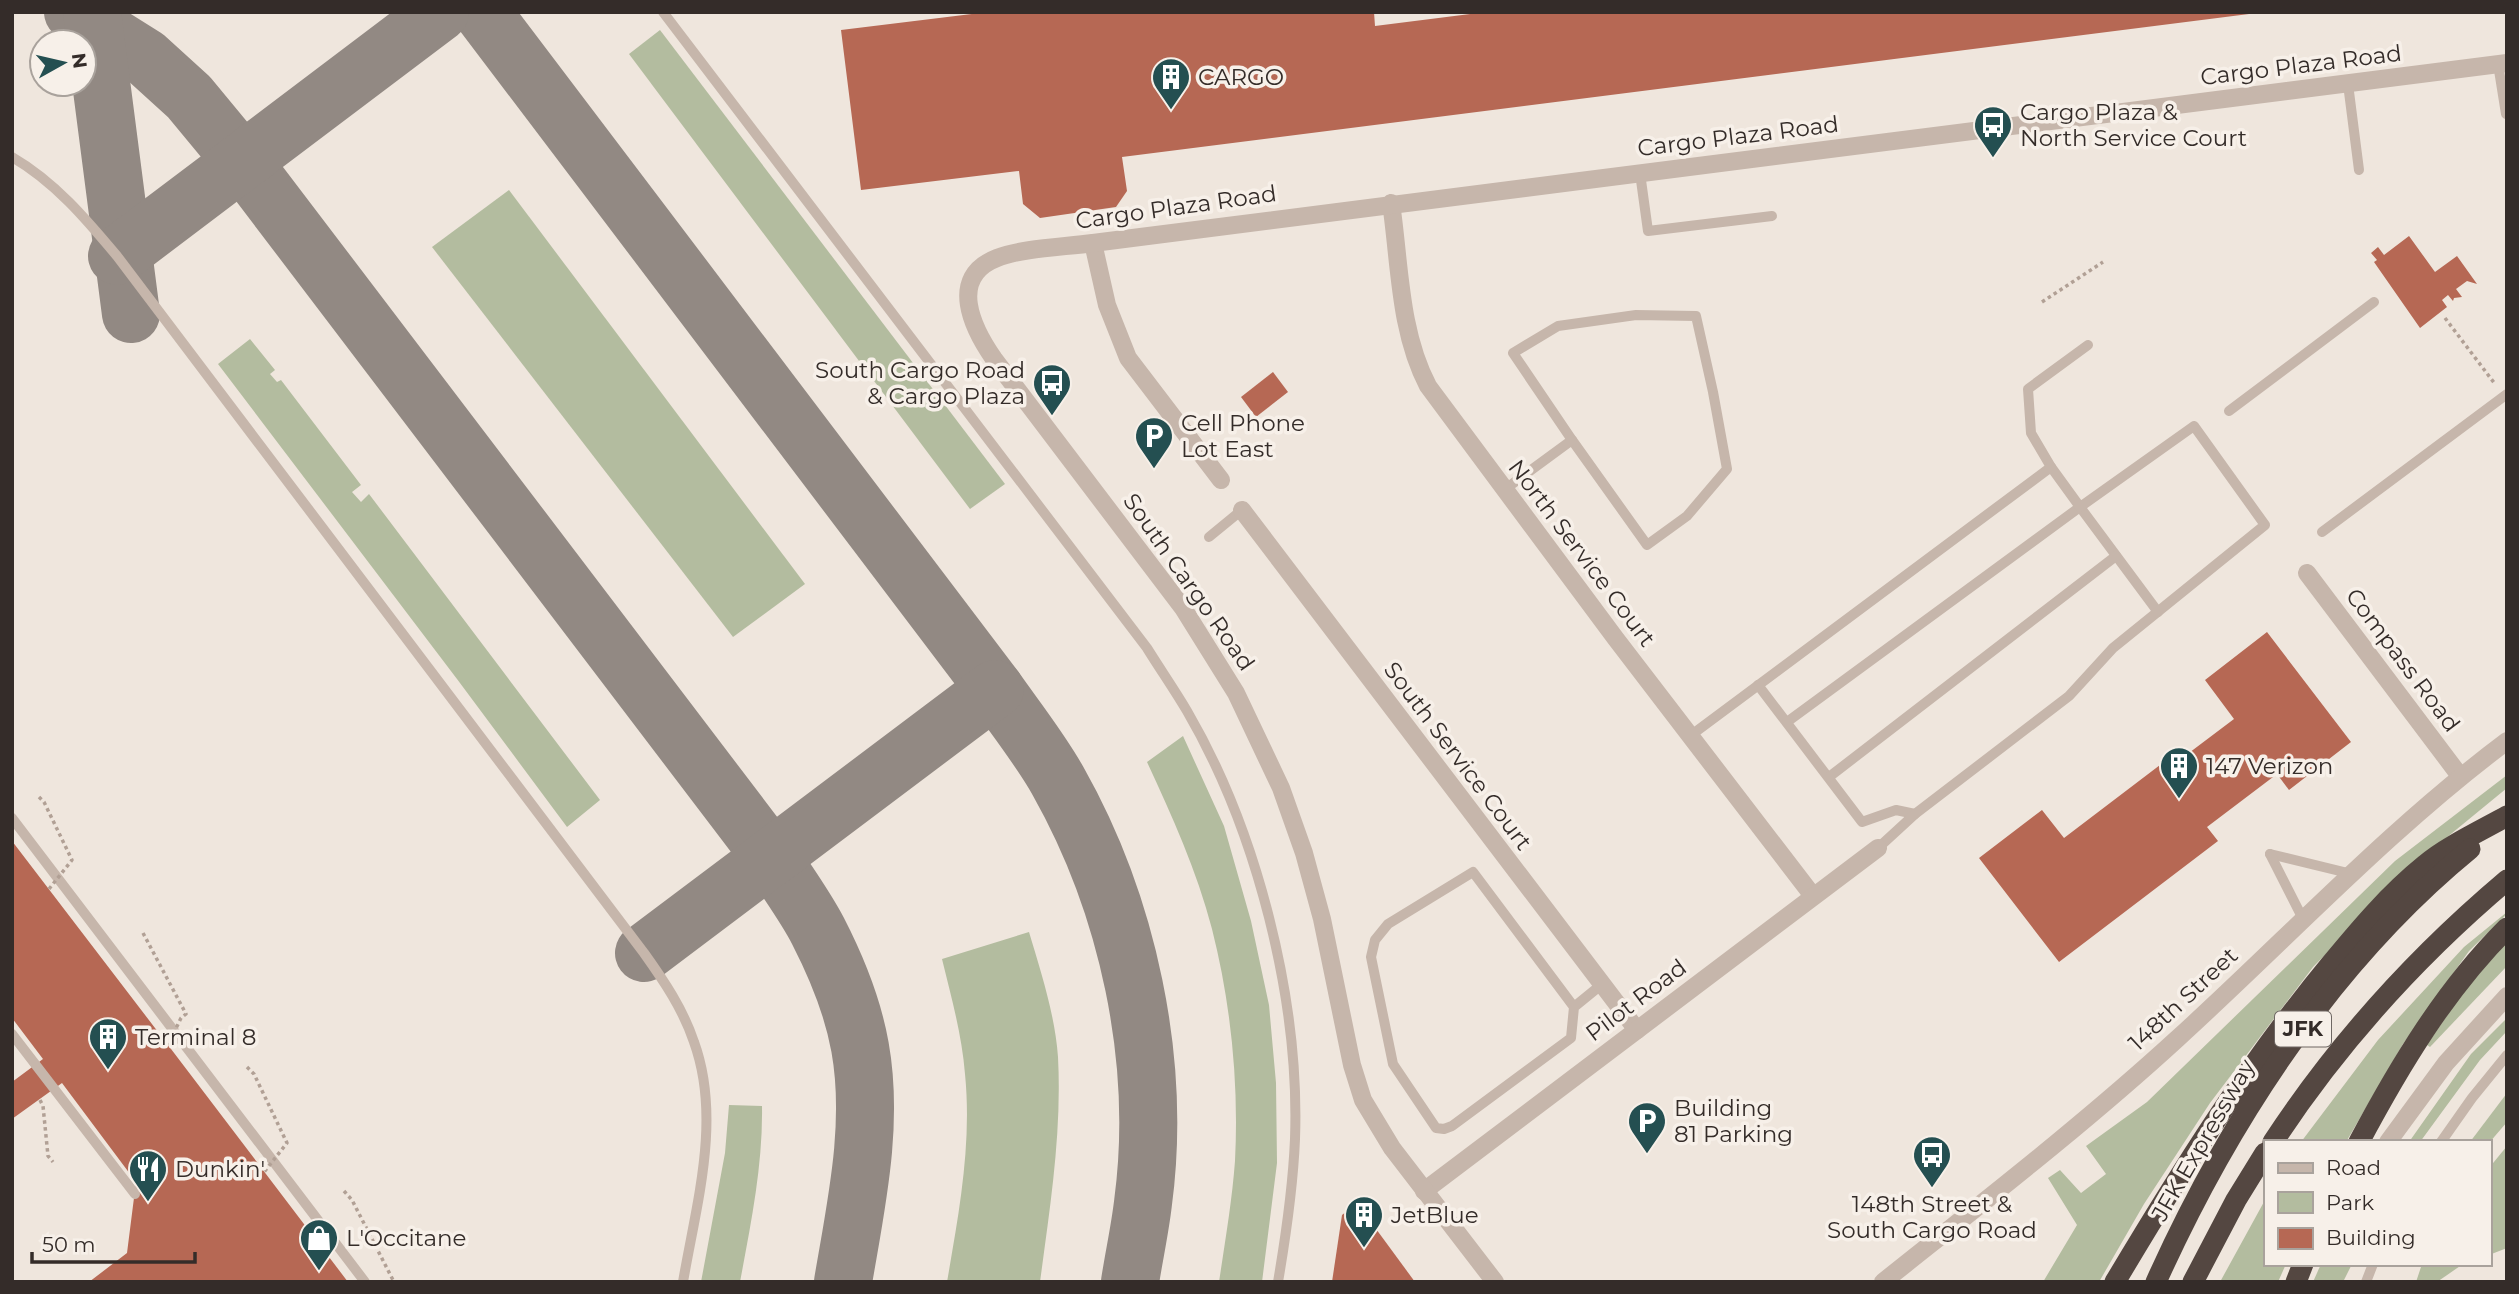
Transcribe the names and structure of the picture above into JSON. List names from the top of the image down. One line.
{"streets":{"highway":["JFK","JFK Expressway"],"street":["Cargo Plaza Road","North Service Court","South Cargo Road","Compass Road","South Service Court","148th Street","Pilot Road"]},"crossings":[["Cargo Plaza Road","North Service Court"],["Cargo Plaza Road","South Cargo Road"],["North Service Court","Pilot Road"],["South Cargo Road","Pilot Road"],["Compass Road","148th Street"],["South Service Court","Pilot Road"]],"places":{"building":["CARGO","147 Verizon","Terminal 8","JetBlue"],"bus stop":["Cargo Plaza & North Service Court","South Cargo Road & Cargo Plaza","148th Street & South Cargo Road"],"parking":["Cell Phone Lot East","Building 81 Parking"],"restaurant":["Dunkin'"],"shop":["L'Occitane"]},"legend":["Road","Park","Building"],"scale_bar":"50 m","north":"right"}
